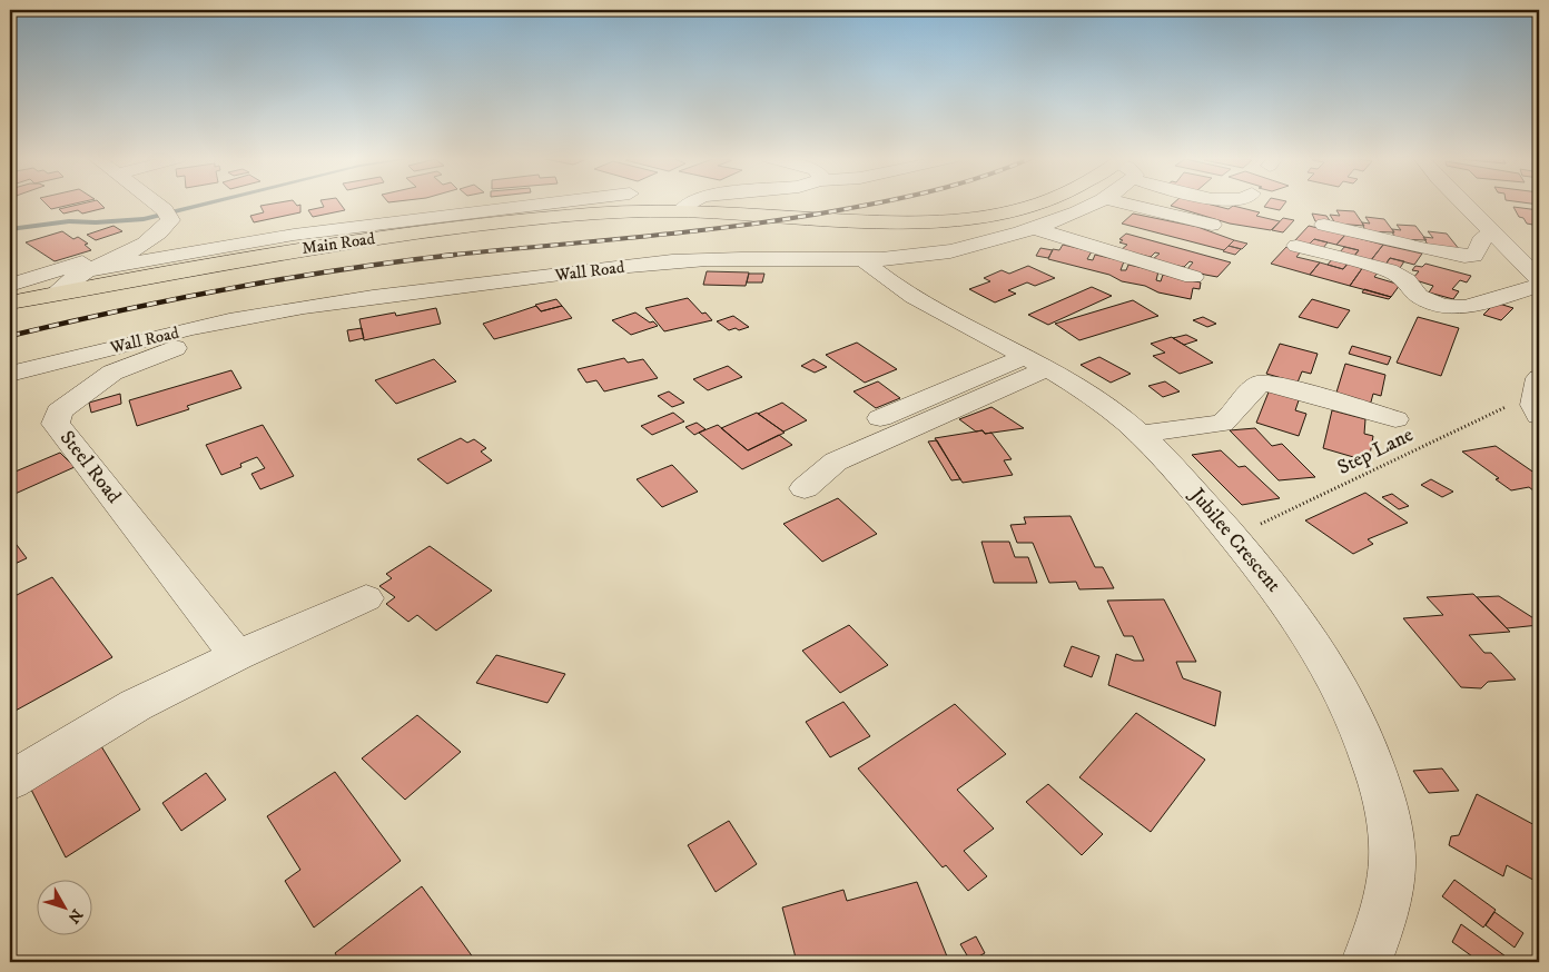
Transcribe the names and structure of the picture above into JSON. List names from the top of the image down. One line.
{"streets":{"main road":["Main Road"],"street":["Wall Road","Steel Road","Jubilee Crescent"],"path":["Step Lane"]},"crossings":[["Wall Road","Steel Road"],["Wall Road","Jubilee Crescent"],["Step Lane","Jubilee Crescent"]],"north":"bottom right"}
